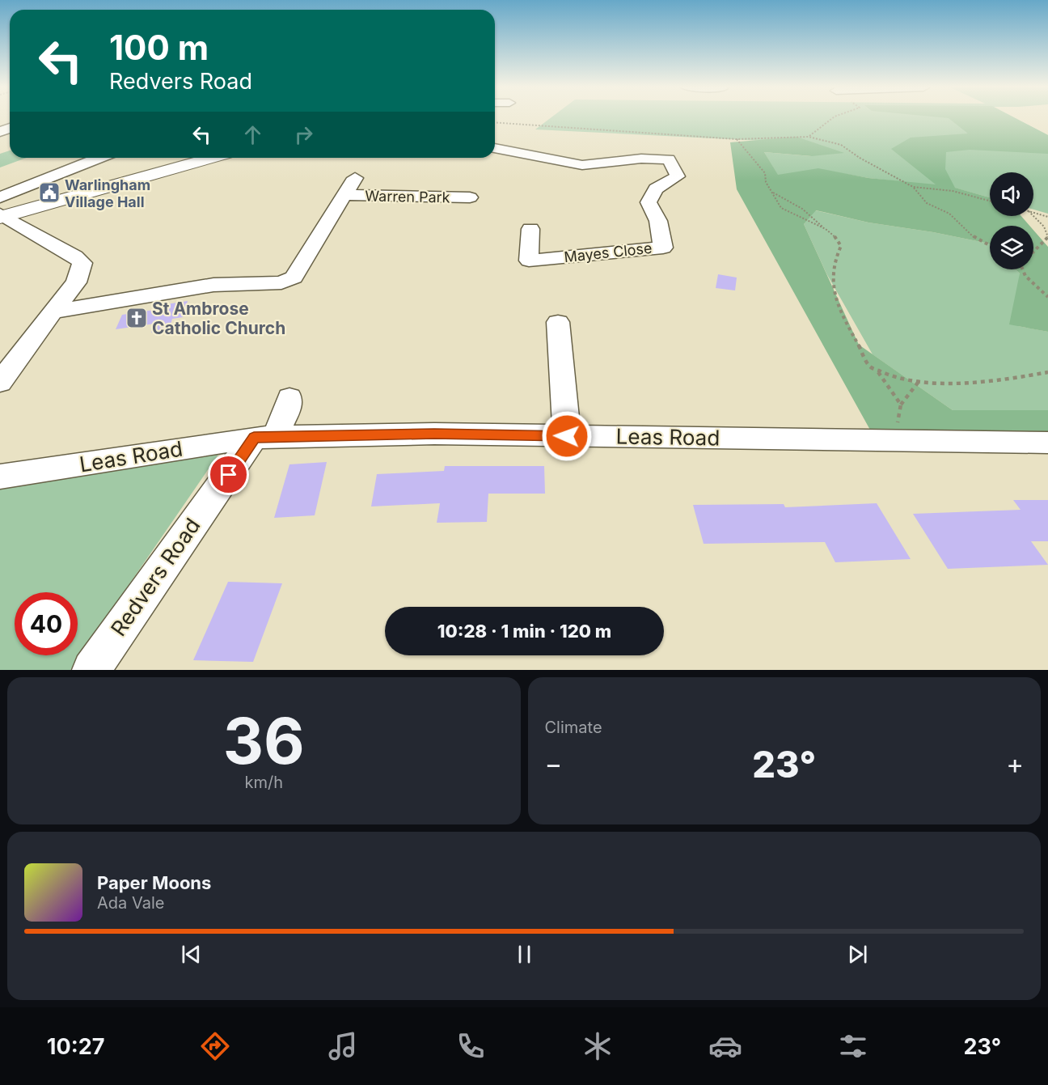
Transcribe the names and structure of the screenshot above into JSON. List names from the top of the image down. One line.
{"streets":{"street":["Warren Park","Mayes Close","Leas Road","Redvers Road"]},"crossings":[["Leas Road","Redvers Road"]],"places":{"public building":["Warlingham Village Hall"],"church":["St Ambrose Catholic Church"]},"page":{"turn":["100 m","Redvers Road"],"limit":"40","trip":"10:28 · 1 min · 120 m","tile":[["36","km/h"],"Climate"],"heat":["−","23°","+"],"song":["Paper Moons","Ada Vale"],"tabs":["10:27","23°"]}}
